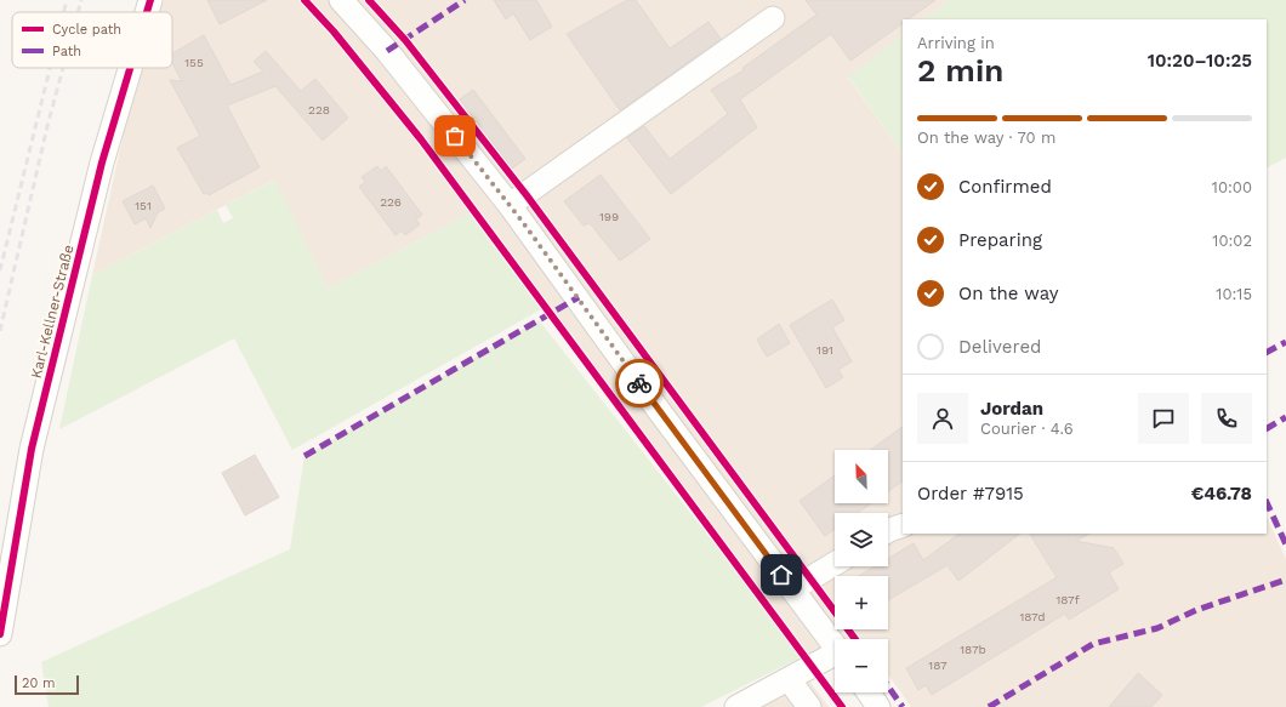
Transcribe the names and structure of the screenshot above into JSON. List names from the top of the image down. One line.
{"streets":{"street":["Karl-Kellner-Straße"]},"house_numbers":["155","228","226","151","199","191","187f","187d","187b","187"],"legend":["Cycle path","Path"],"scale_bar":"20 m","north":"top left","page":{"heading":["2 min","Arriving in","10:20–10:25"],"panel":["Jordan","Courier · 4.6","Order #7915","€46.78"],"bar":"On the way · 70 m","list":[["Confirmed","10:00"],["Preparing","10:02"],["On the way","10:15"],"Delivered"],"map_buttons":["+","−"],"scale":"20 m"}}
